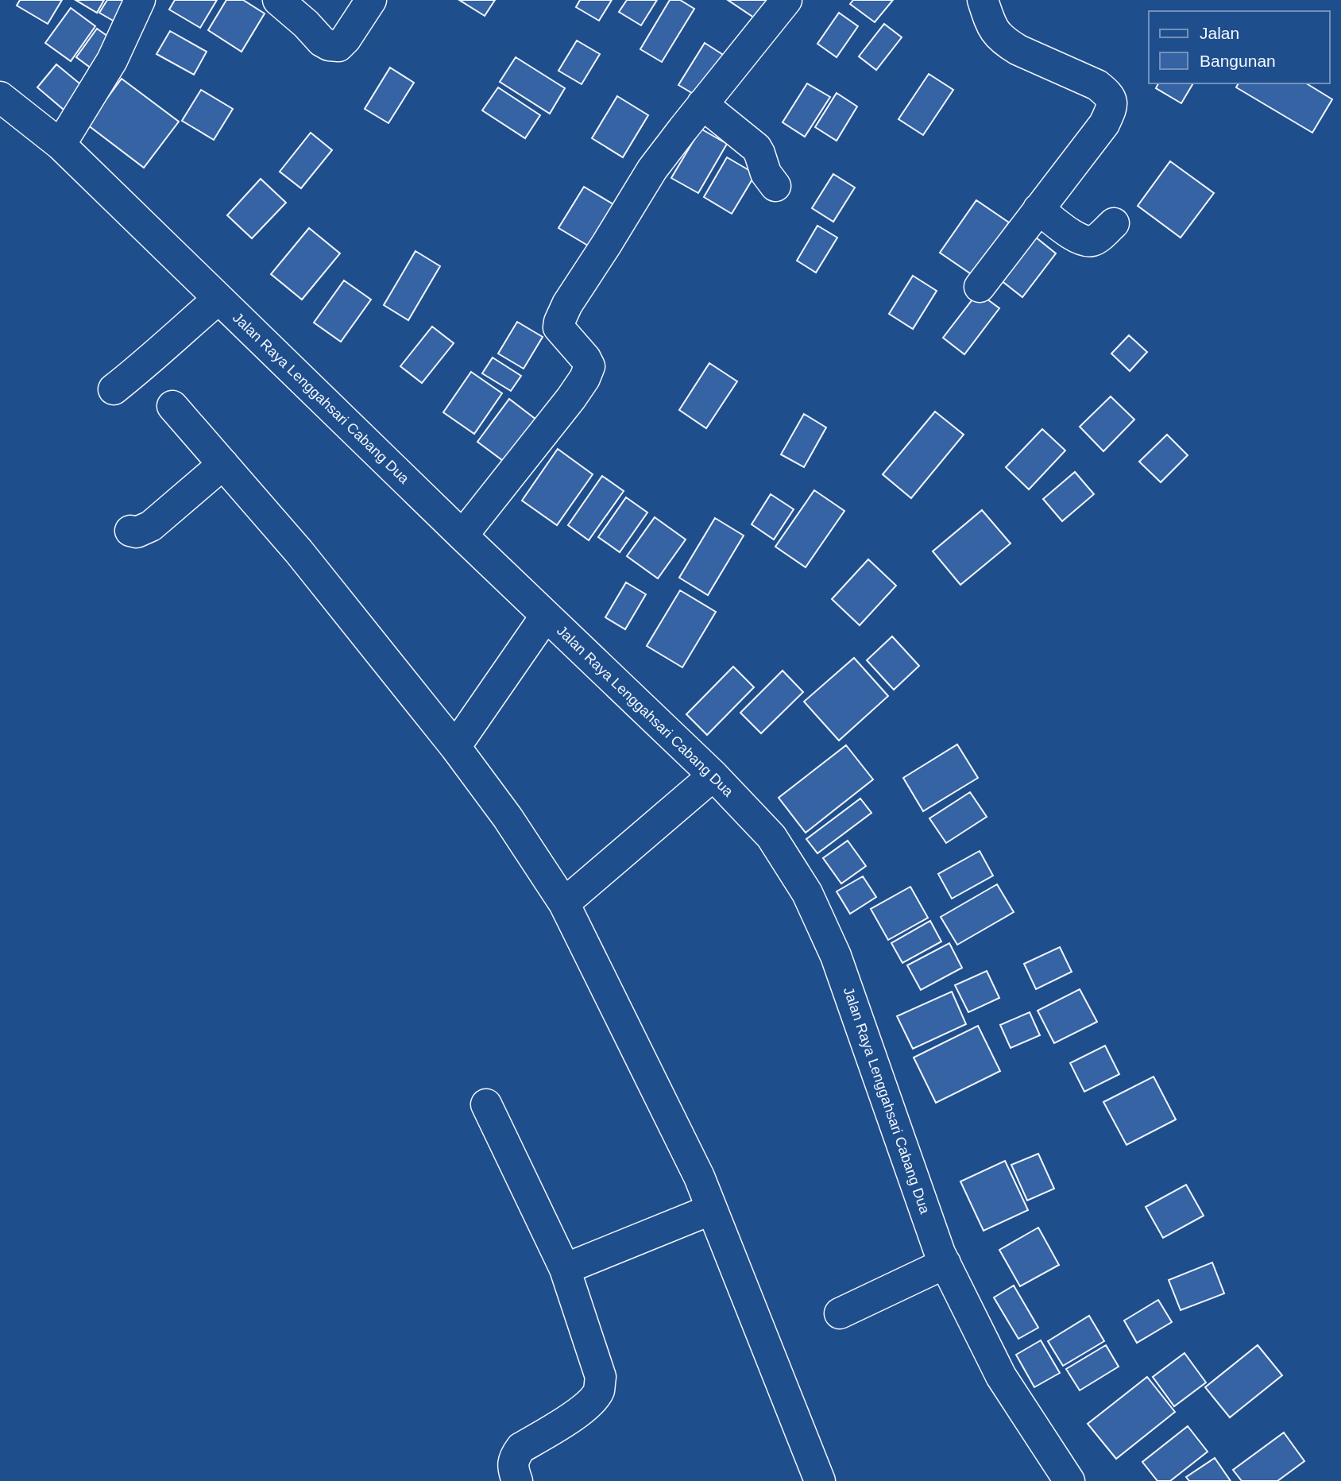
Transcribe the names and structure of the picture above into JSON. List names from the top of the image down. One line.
{"streets":{"street":["Jalan Raya Lenggahsari Cabang Dua"]},"legend":["Jalan","Bangunan"]}
